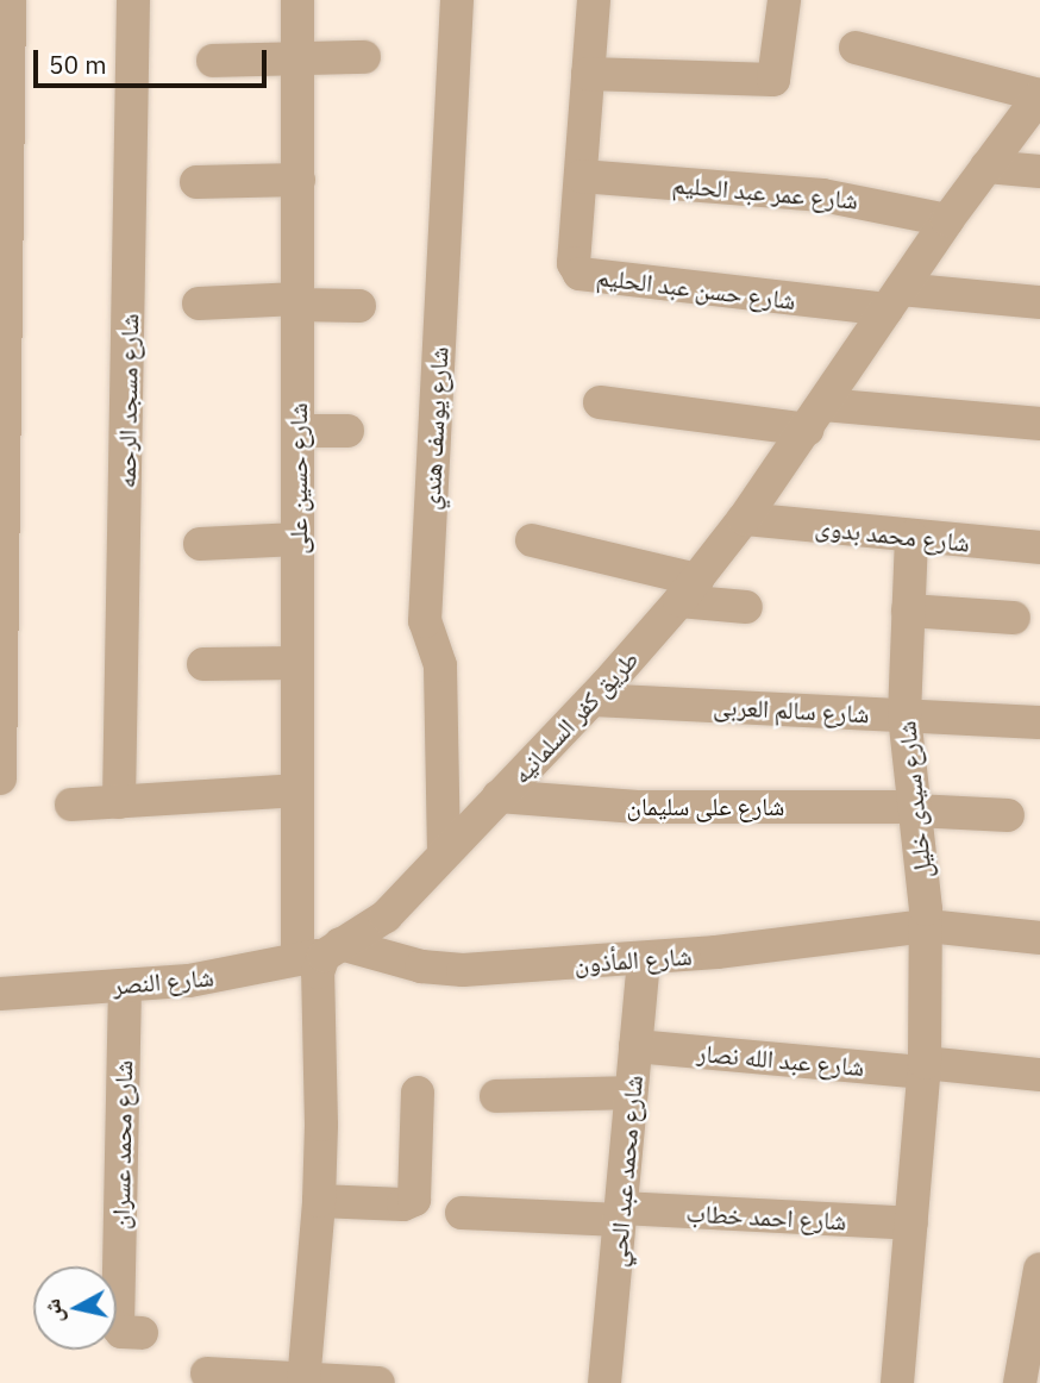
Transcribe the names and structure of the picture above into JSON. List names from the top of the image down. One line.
{"streets":{"street":["شارع عمر عبد الحليم","شارع حسن عبد الحليم","شارع مسجد الرحمه","شارع يوسف هندي","شارع حسين على","شارع محمد بدوى","شارع سالم العربى","طريق كفر السلمانيه","شارع سيدى خليل","شارع على سليمان","شارع المأذون","شارع النصر","شارع عبد الله نصار","شارع محمد عسران","شارع محمد عبد الحي","شارع احمد خطاب"]},"crossings":[["شارع عمر عبد الحليم","شارع حسن عبد الحليم"],["شارع عمر عبد الحليم","طريق كفر السلمانيه"],["شارع حسن عبد الحليم","طريق كفر السلمانيه"],["شارع يوسف هندي","طريق كفر السلمانيه"],["شارع حسين على","طريق كفر السلمانيه"],["شارع حسين على","شارع المأذون"],["شارع حسين على","شارع النصر"],["شارع محمد بدوى","طريق كفر السلمانيه"],["شارع محمد بدوى","شارع سيدى خليل"],["شارع سالم العربى","طريق كفر السلمانيه"],["شارع سالم العربى","شارع سيدى خليل"],["طريق كفر السلمانيه","شارع على سليمان"],["طريق كفر السلمانيه","شارع المأذون"],["طريق كفر السلمانيه","شارع النصر"],["شارع سيدى خليل","شارع على سليمان"],["شارع سيدى خليل","شارع المأذون"],["شارع سيدى خليل","شارع عبد الله نصار"],["شارع سيدى خليل","شارع احمد خطاب"],["شارع المأذون","شارع النصر"],["شارع المأذون","شارع محمد عبد الحي"],["شارع النصر","شارع محمد عسران"],["شارع عبد الله نصار","شارع محمد عبد الحي"],["شارع محمد عبد الحي","شارع احمد خطاب"]],"scale_bar":"50 m","north":"left"}
